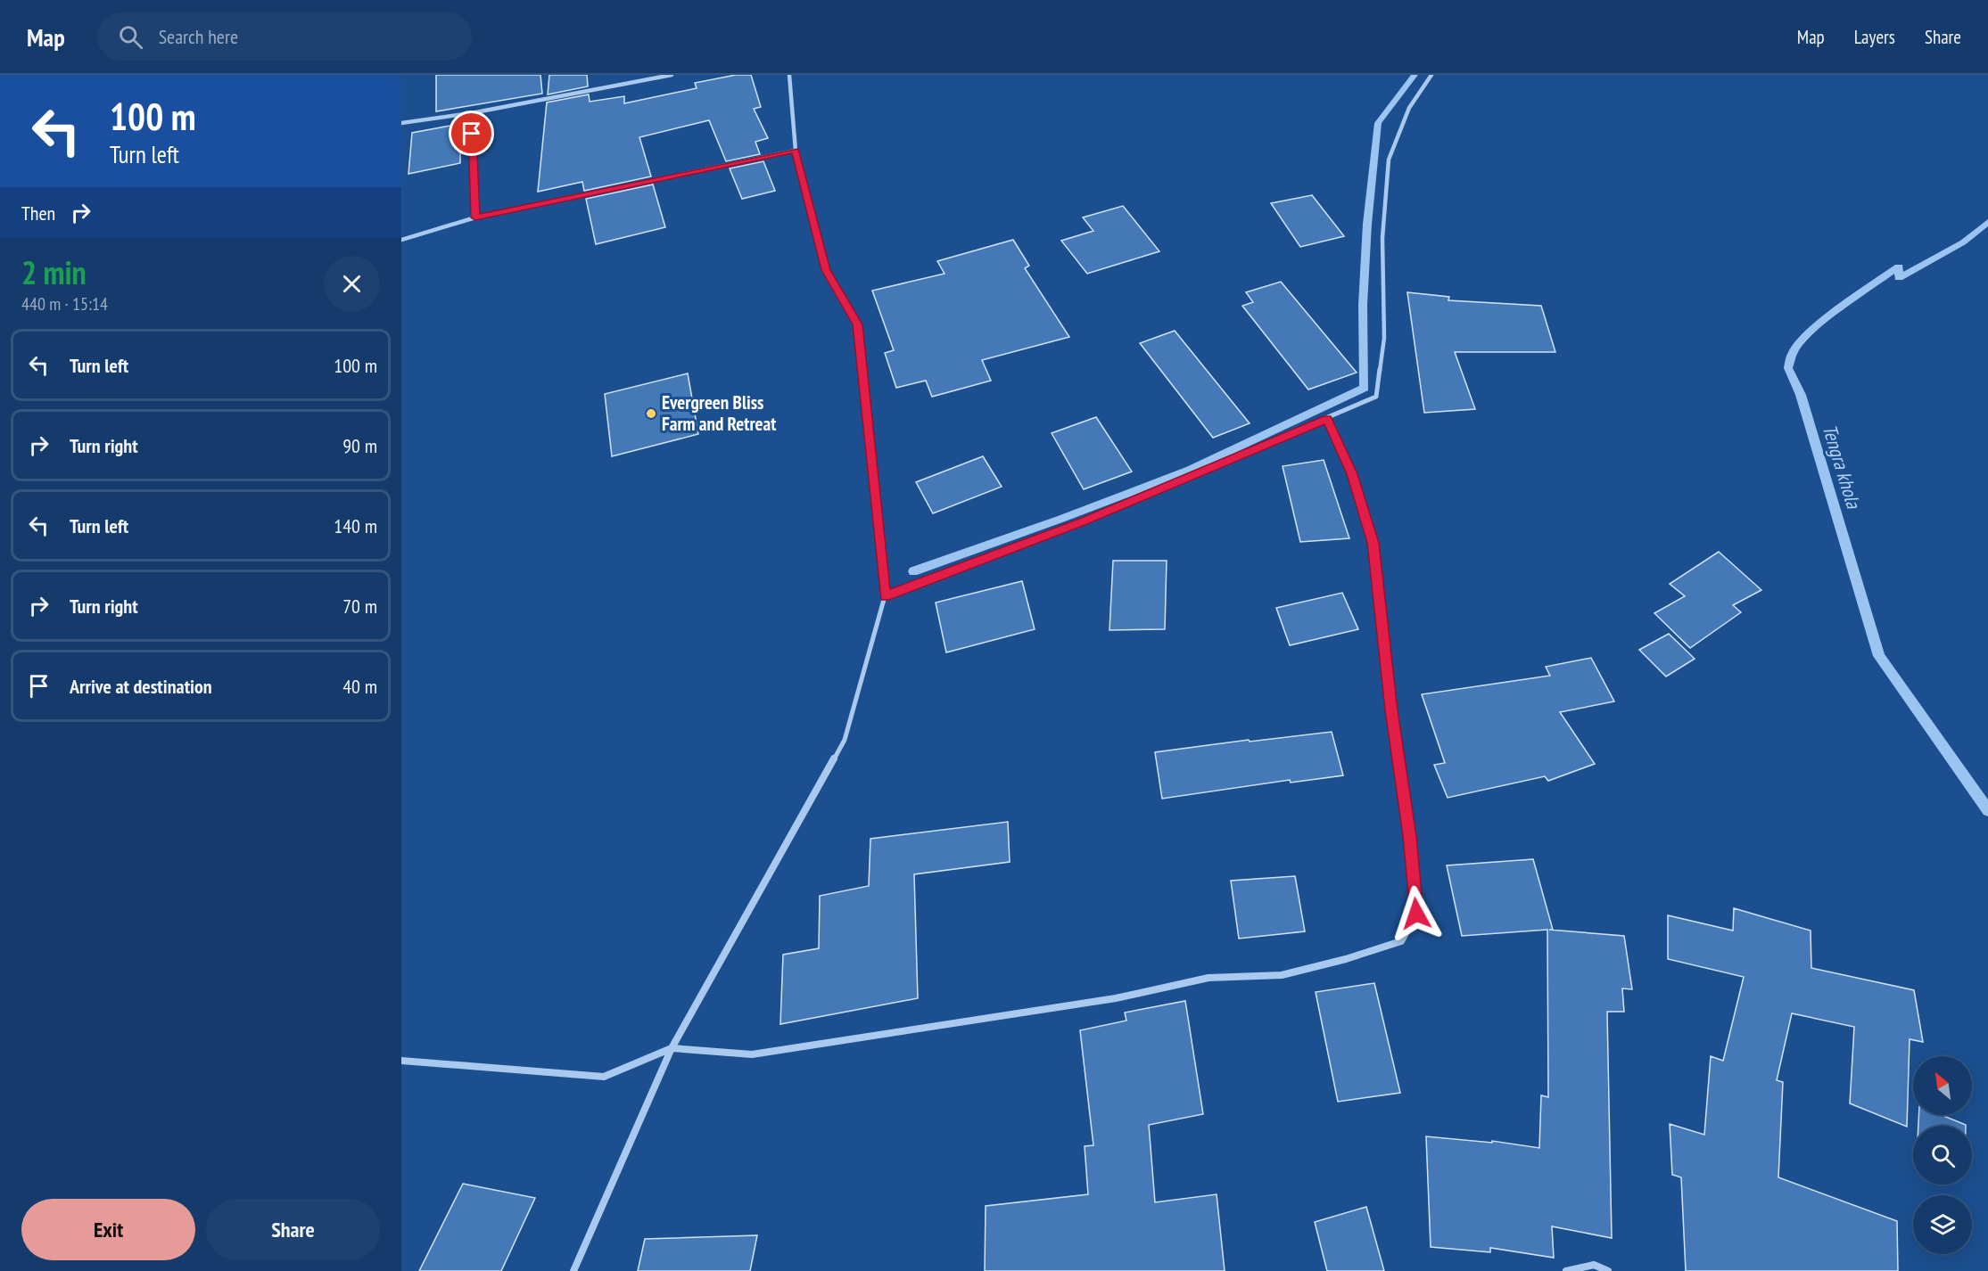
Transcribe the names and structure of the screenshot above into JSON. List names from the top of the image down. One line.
{"water":["Tengra khola"],"places":["Evergreen Bliss Farm and Retreat"],"north":"top left","page":{"header":"Map","search":"Search here","nav":["Map","Layers","Share"],"turn":["100 m","Turn left"],"then":"Then","heading":["2 min","440 m · 15:14"],"list":[{"name":"Turn left","value":"100 m"},{"name":"Turn right","value":"90 m"},{"name":"Turn left","value":"140 m"},{"name":"Turn right","value":"70 m"},{"name":"Arrive at destination","value":"40 m"}],"buttons":["Exit","Share"]}}
